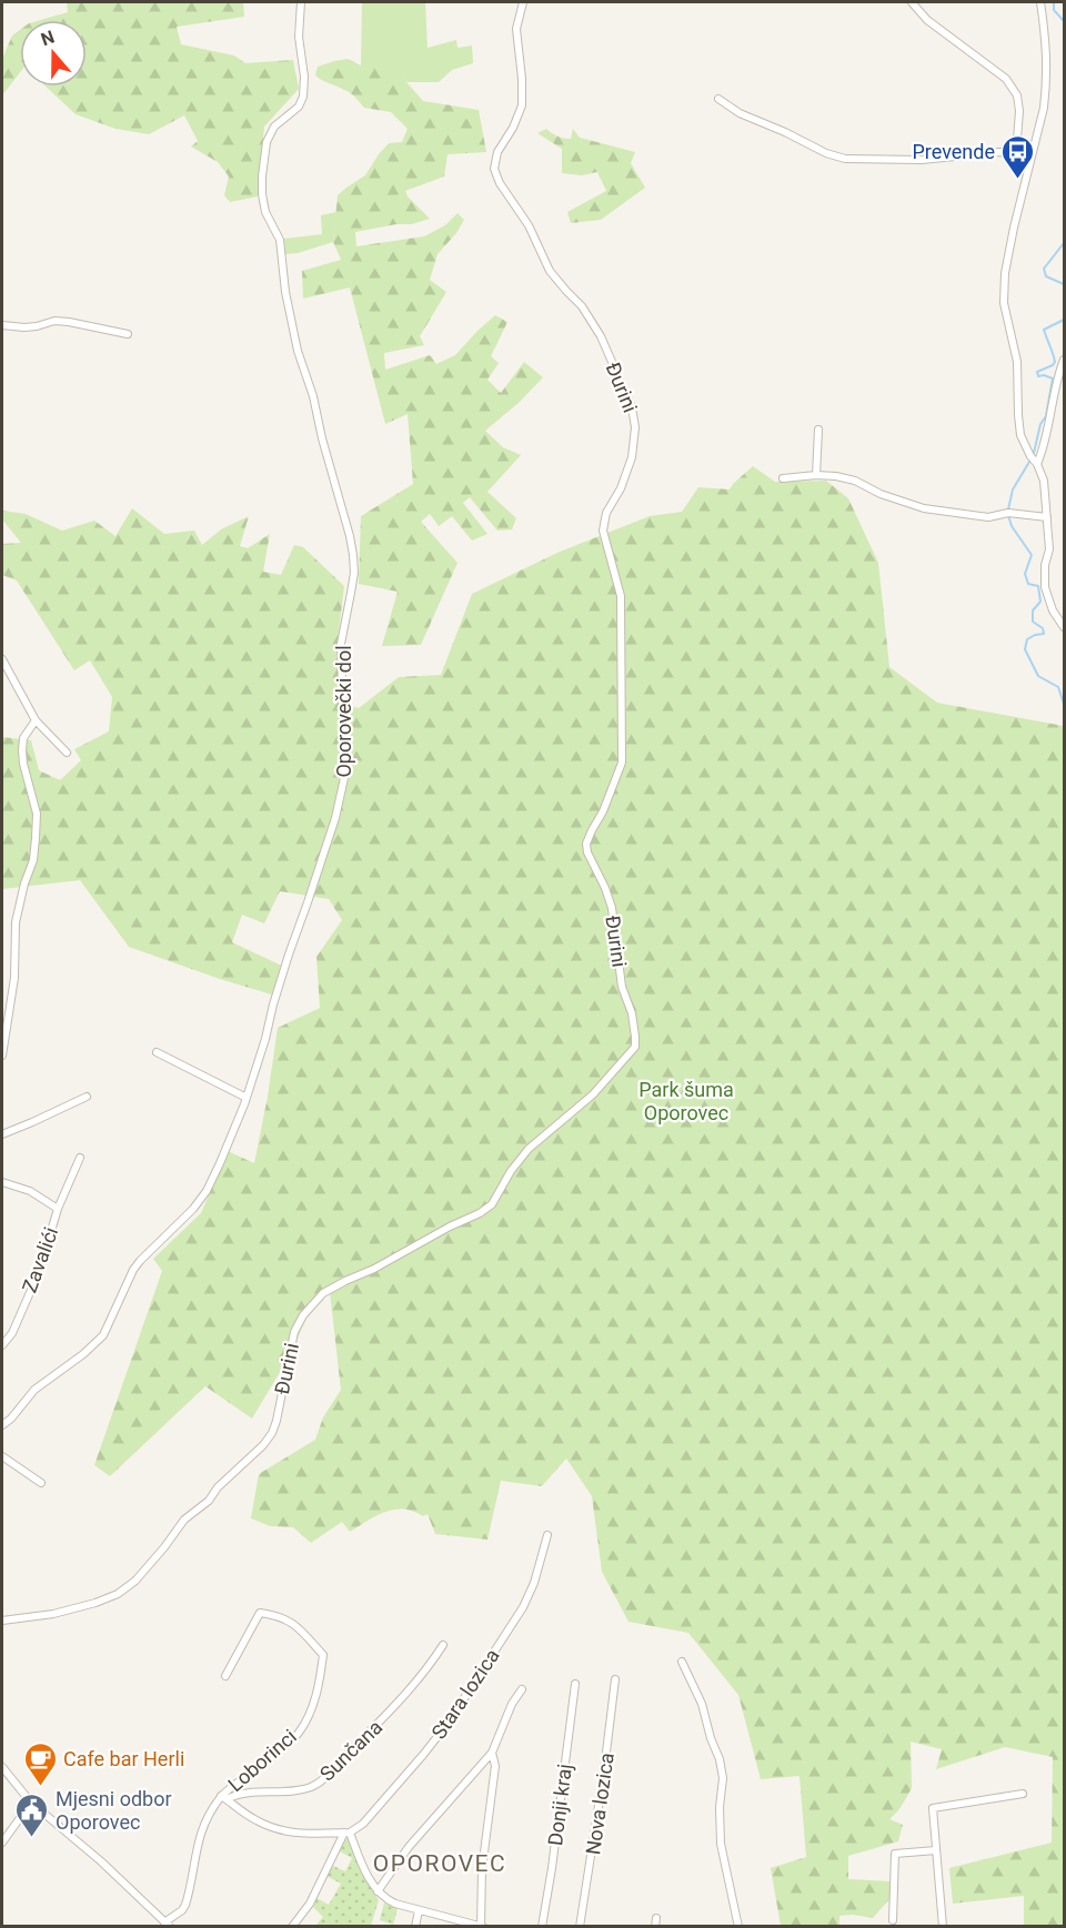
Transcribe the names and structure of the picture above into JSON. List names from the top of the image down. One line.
{"streets":{"street":["Đurini","Oporovečki dol","Zavalići","Stara lozica","Sunčana","Loborinci","Nova lozica","Donji kraj"]},"crossings":[["Sunčana","Loborinci"]],"districts":["OPOROVEC"],"parks":["Park šuma Oporovec"],"places":{"bus stop":["Prevende"],"cafe":["Cafe bar Herli"],"public building":["Mjesni odbor Oporovec"]},"north":"top"}
